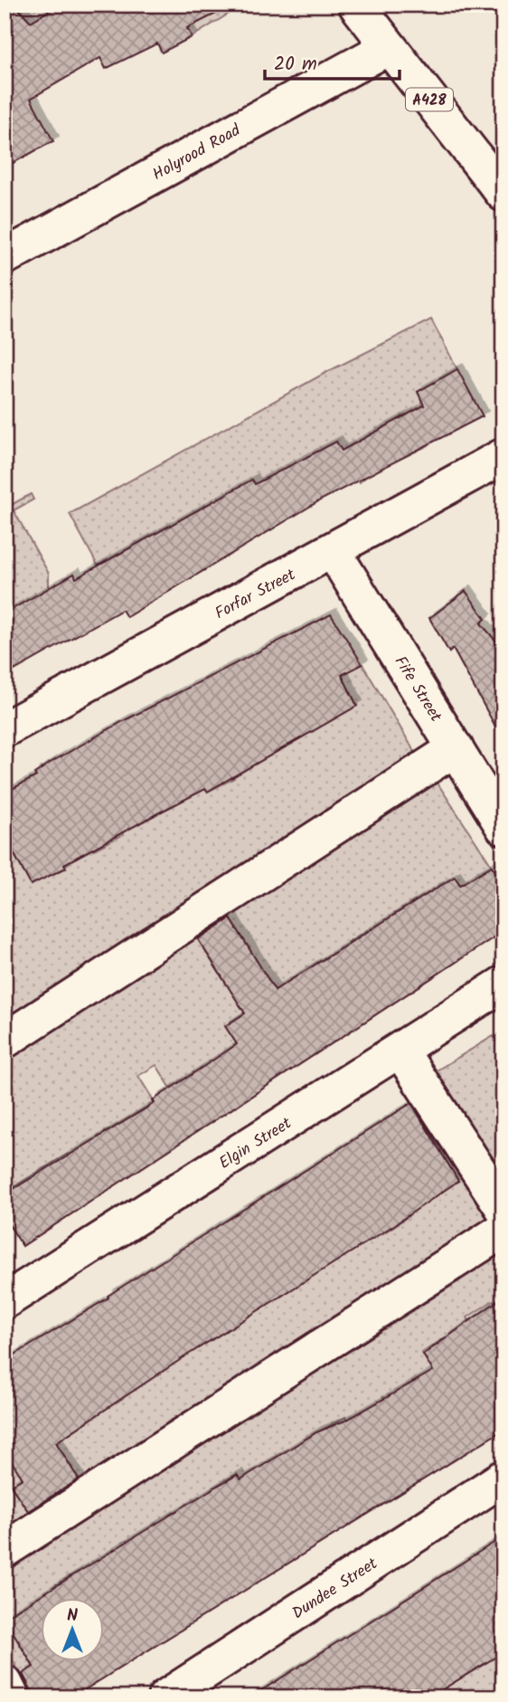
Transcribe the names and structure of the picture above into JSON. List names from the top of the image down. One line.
{"streets":{"street":["A428","Holyrood Road","Forfar Street","Fife Street","Elgin Street","Dundee Street"]},"crossings":[["A428","Holyrood Road"],["Forfar Street","Fife Street"]],"scale_bar":"20 m","north":"top"}
